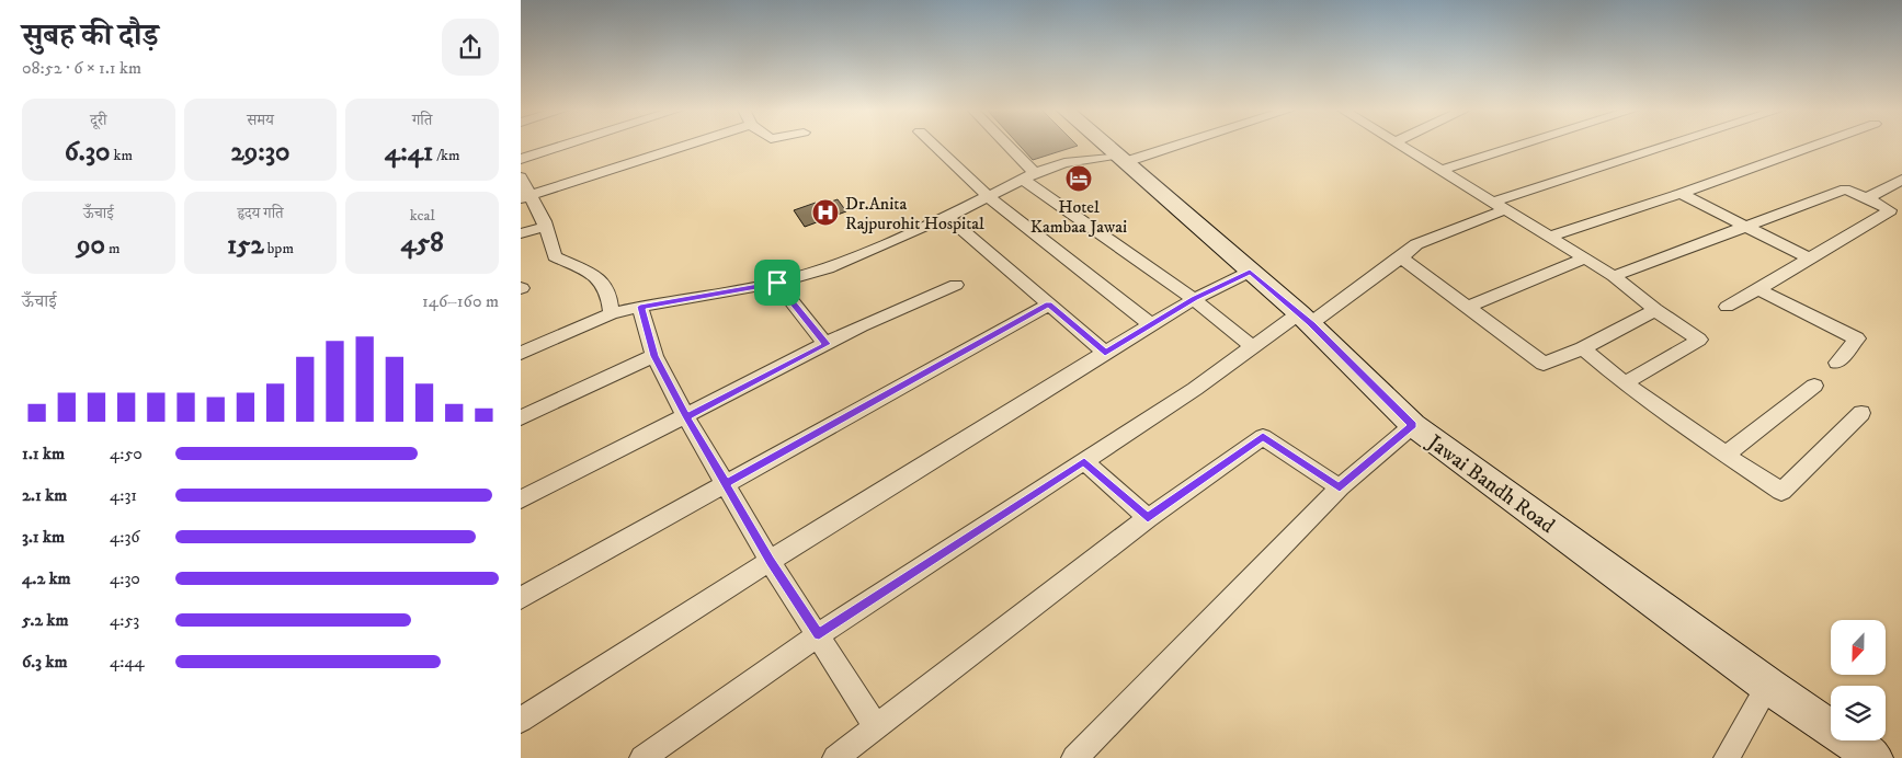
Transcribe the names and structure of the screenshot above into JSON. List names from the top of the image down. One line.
{"streets":{"street":["Jawai Bandh Road"]},"places":{"hotel":["Hotel Kambaa Jawai"],"hospital":["Dr.Anita Rajpurohit Hospital"]},"north":"bottom","page":{"heading":["सुबह की दौड़","08:52 · 6 × 1.1 km"],"stats":[["दूरी","6.30 km"],["समय","29:30"],["गति","4:41 /km"],["ऊँचाई","90 m"],["हृदय गति","152 bpm"],["kcal","458"]],"chart":["ऊँचाई","146–160 m"],"list":[{"name":"1.1 km","note":"4:50"},{"name":"2.1 km","note":"4:31"},{"name":"3.1 km","note":"4:36"},{"name":"4.2 km","note":"4:30"},{"name":"5.2 km","note":"4:53"},{"name":"6.3 km","note":"4:44"}]}}
